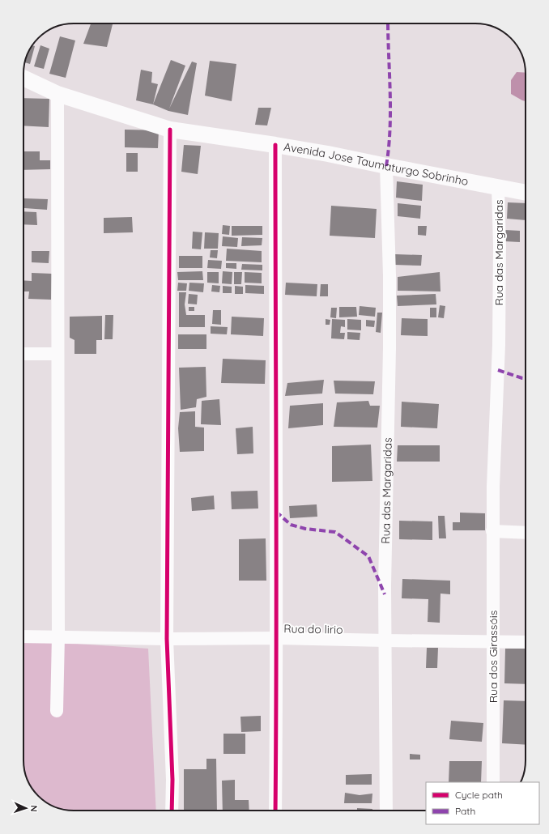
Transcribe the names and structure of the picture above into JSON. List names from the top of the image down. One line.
{"streets":{"street":["Avenida Jose Taumaturgo Sobrinho","Rua das Margaridas","Rua do lirio","Rua dos Girassóis"]},"crossings":[["Avenida Jose Taumaturgo Sobrinho","Rua das Margaridas"],["Rua das Margaridas","Rua do lirio"],["Rua das Margaridas","Rua dos Girassóis"],["Rua do lirio","Rua dos Girassóis"]],"legend":["Cycle path","Path"],"north":"right"}
